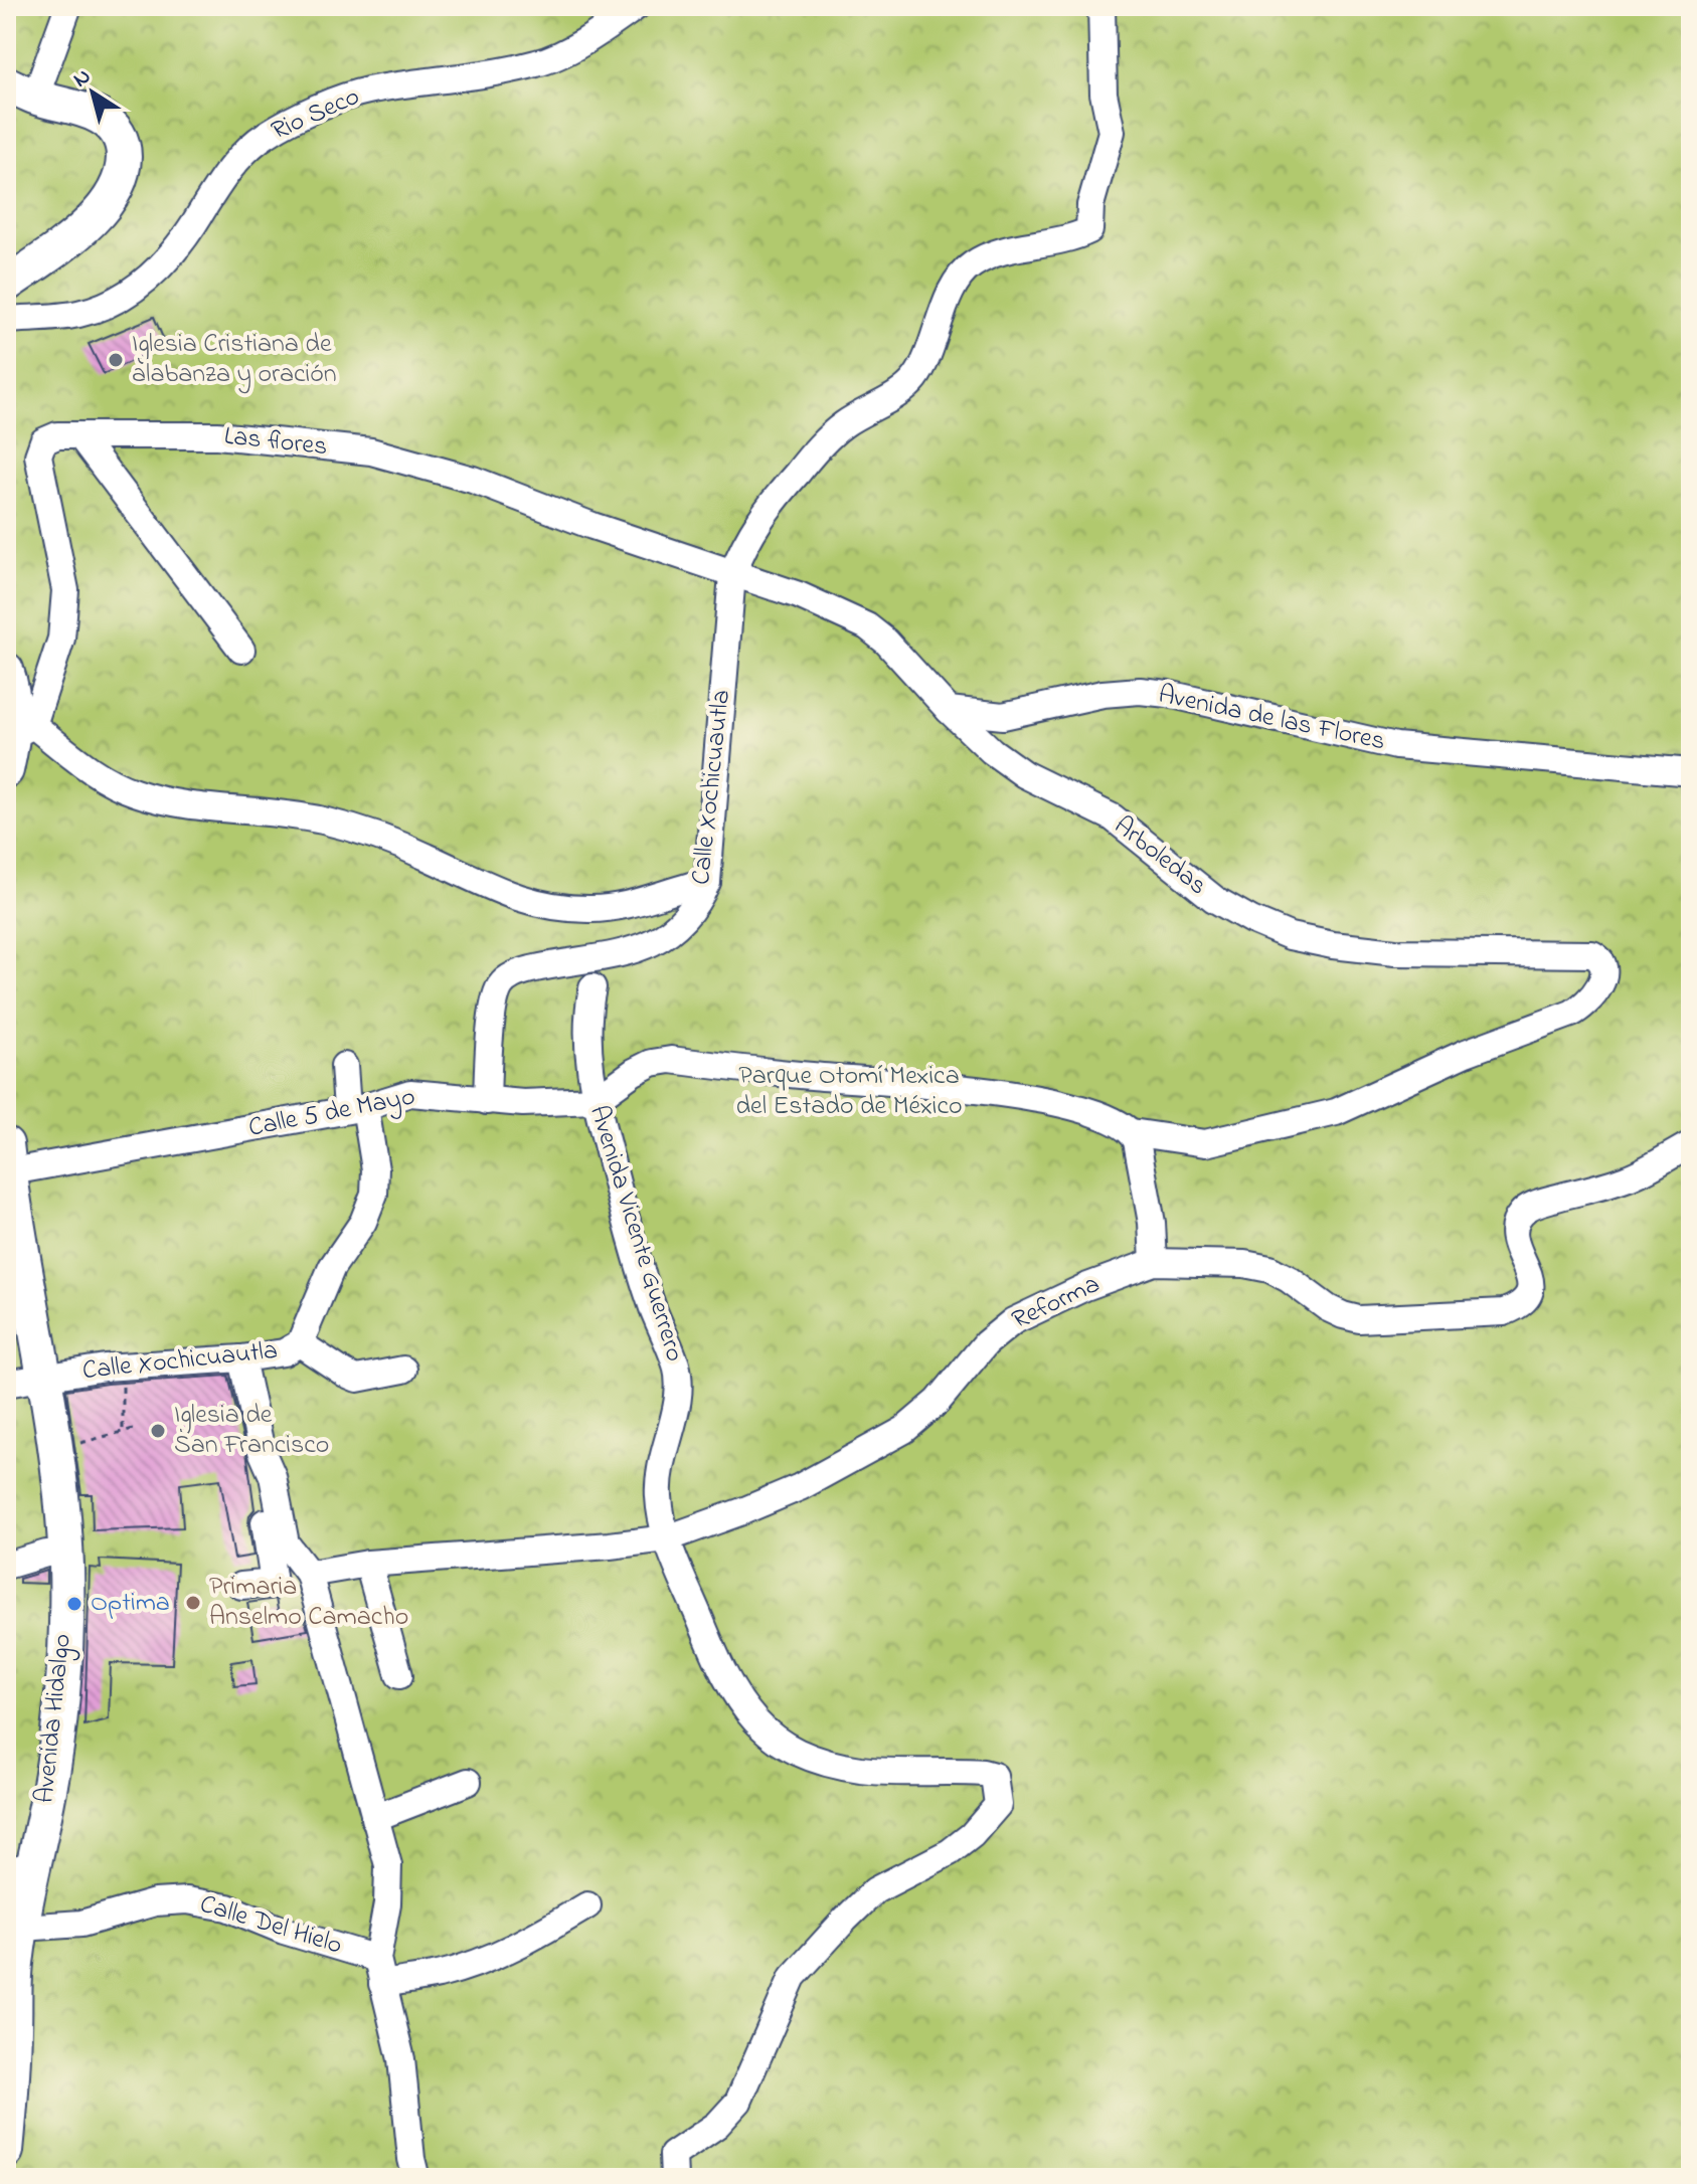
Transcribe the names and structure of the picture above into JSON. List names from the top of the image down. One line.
{"streets":{"main road":["Avenida Hidalgo"],"street":["Rio Seco","Las flores","Avenida de las Flores","Calle Xochicuautla","Arboledas","Calle 5 de Mayo","Avenida Vicente Guerrero","Reforma","Calle Del Hielo"]},"crossings":[["Las flores","Avenida de las Flores"],["Las flores","Calle Xochicuautla"],["Las flores","Arboledas"],["Avenida de las Flores","Arboledas"],["Calle Xochicuautla","Calle 5 de Mayo"],["Calle Xochicuautla","Avenida Hidalgo"],["Calle 5 de Mayo","Avenida Vicente Guerrero"],["Calle 5 de Mayo","Avenida Hidalgo"],["Avenida Vicente Guerrero","Reforma"],["Avenida Hidalgo","Calle Del Hielo"]],"parks":["Parque Otomí Mexica del Estado de México"],"places":["Iglesia Cristiana de alabanza y oración","Iglesia de San Francisco","Primaria Anselmo Camacho","Optima"],"north":"top left"}
